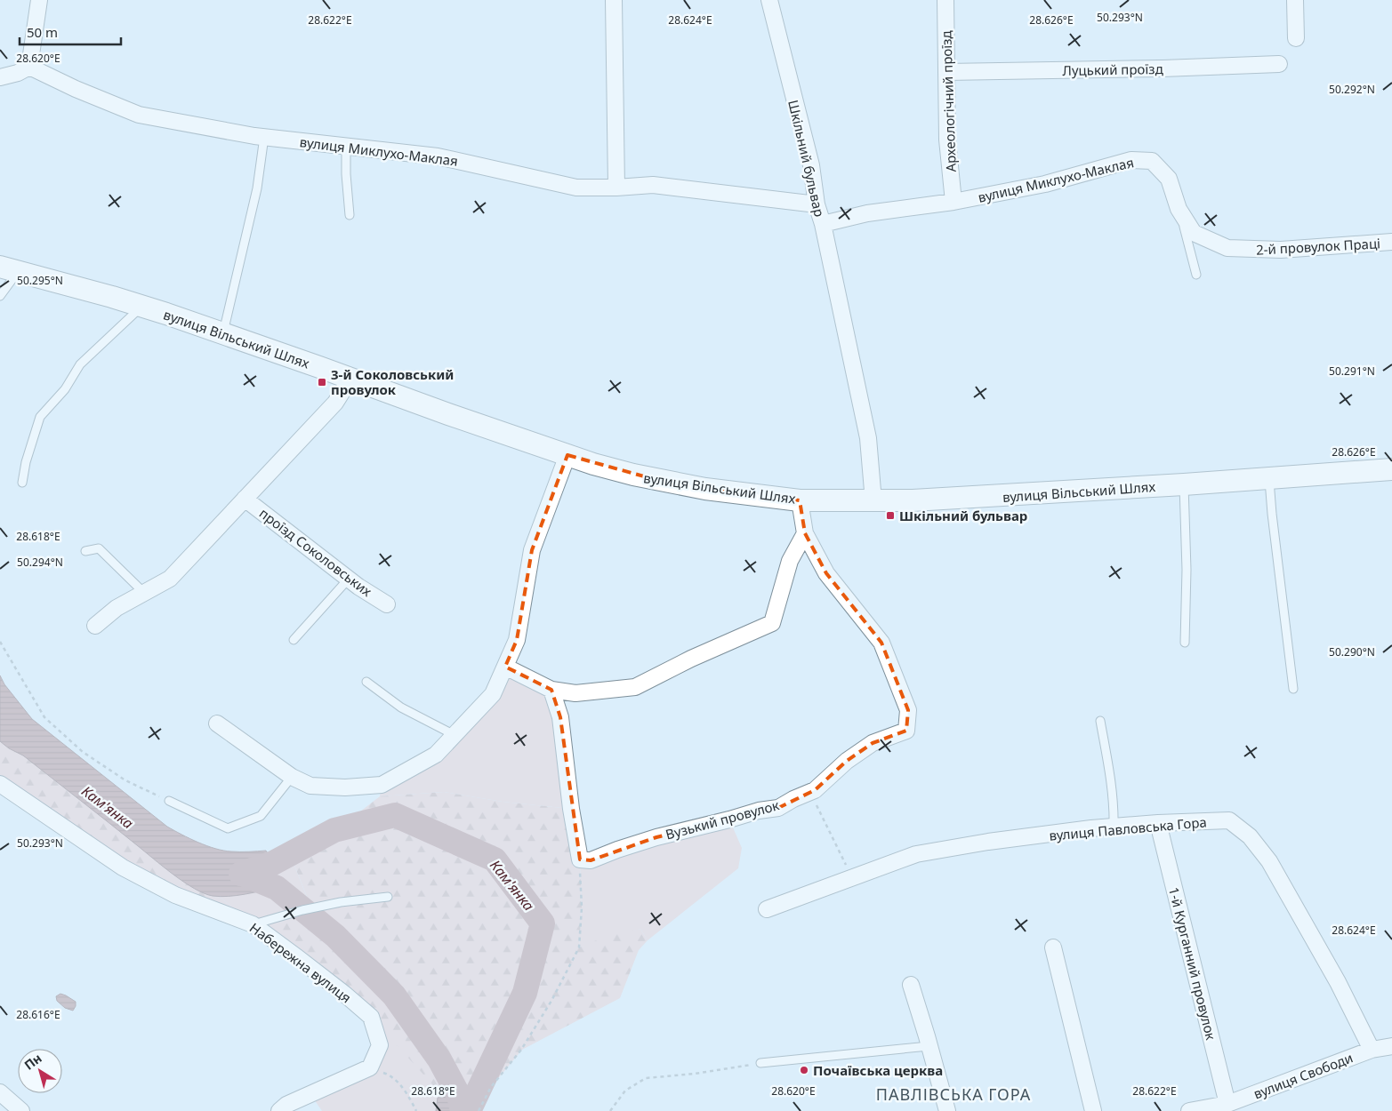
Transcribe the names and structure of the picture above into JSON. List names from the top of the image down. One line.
{"streets":{"street":["Луцький проїзд","Археологічний проїзд","вулиця Миклухо-Маклая","Шкільний бульвар","2-й провулок Праці","вулиця Вільський Шлях","проїзд Соколовських","Вузький провулок","вулиця Павловська Гора","Набережна вулиця","1-й Курганний провулок","вулиця Свободи"]},"crossings":[["Луцький проїзд","Археологічний проїзд"],["Археологічний проїзд","вулиця Миклухо-Маклая"],["вулиця Миклухо-Маклая","Шкільний бульвар"],["вулиця Миклухо-Маклая","2-й провулок Праці"],["Шкільний бульвар","вулиця Вільський Шлях"],["вулиця Вільський Шлях","Вузький провулок"],["вулиця Павловська Гора","1-й Курганний провулок"],["вулиця Павловська Гора","вулиця Свободи"],["1-й Курганний провулок","вулиця Свободи"]],"districts":["ПАВЛІВСЬКА ГОРА"],"water":["Кам'янка"],"places":{"transit":["3-й Соколовський провулок","Шкільний бульвар"],"other":["Почаївська церква"]},"scale_bar":"50 m","north":"top left","coordinates":["50.293°N","28.622°E","28.624°E","28.626°E","28.620°E","50.292°N","50.295°N","50.291°N","28.618°E","50.294°N","50.290°N","28.616°E"]}
